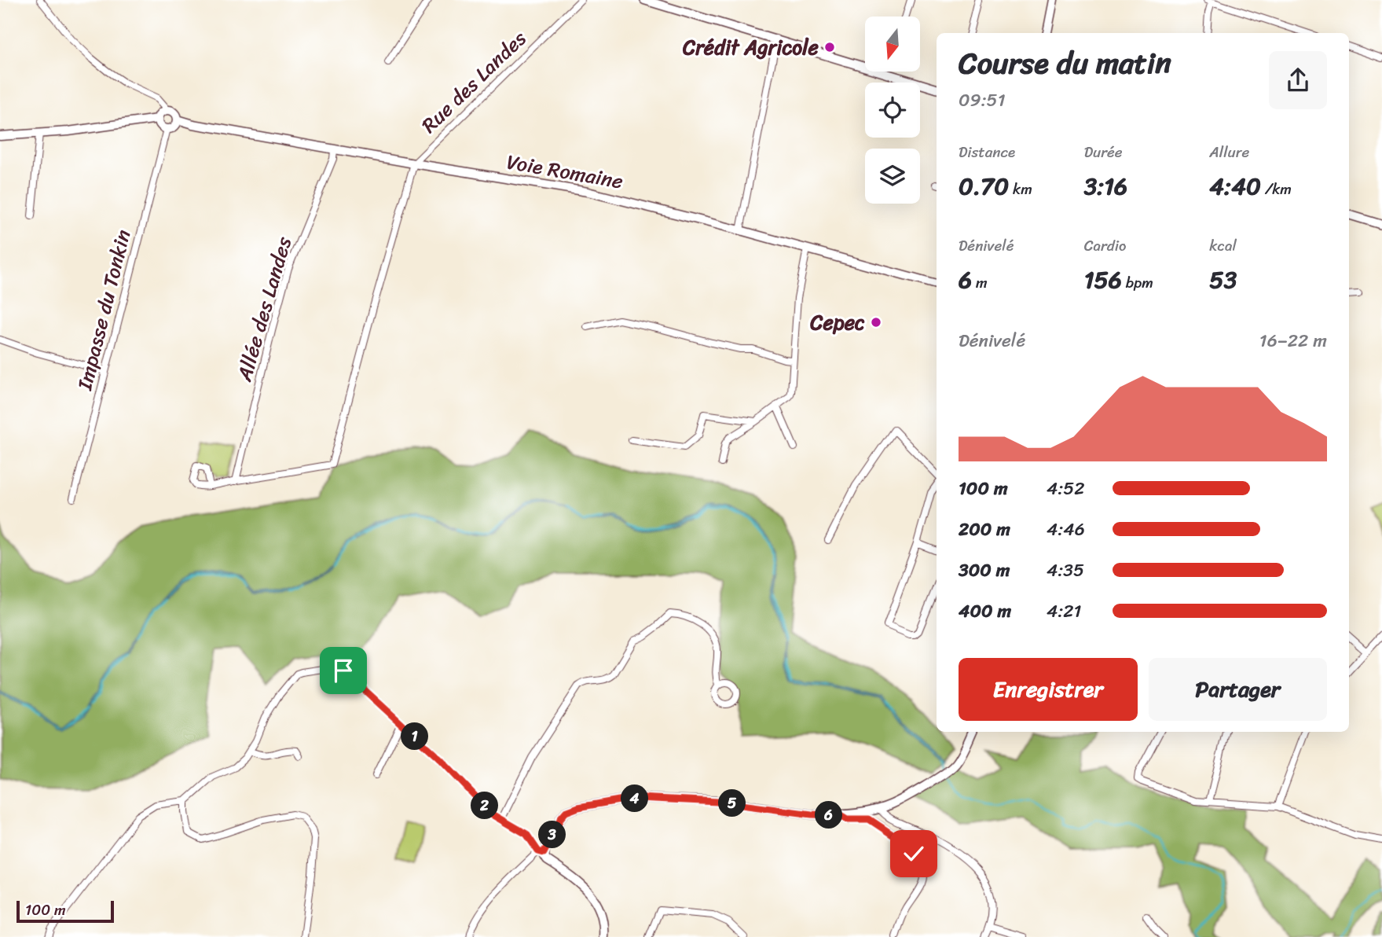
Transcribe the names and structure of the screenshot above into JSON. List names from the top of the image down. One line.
{"streets":{"street":["Rue des Landes","Voie Romaine","Allée des Landes","Impasse du Tonkin"]},"crossings":[["Rue des Landes","Voie Romaine"],["Voie Romaine","Allée des Landes"],["Voie Romaine","Impasse du Tonkin"]],"places":["Crédit Agricole","Cepec"],"scale_bar":"100 m","north":"bottom","page":{"heading":["Course du matin","09:51"],"stats":[["Distance","0.70 km"],["Durée","3:16"],["Allure","4:40 /km"],["Dénivelé","6 m"],["Cardio","156 bpm"],["kcal","53"]],"chart":["Dénivelé","16–22 m"],"list":[{"name":"100 m","note":"4:52"},{"name":"200 m","note":"4:46"},{"name":"300 m","note":"4:35"},{"name":"400 m","note":"4:21"}],"buttons":["Enregistrer","Partager"],"pins":["1","4","5","2","6","3"],"scale":"100 m"}}
